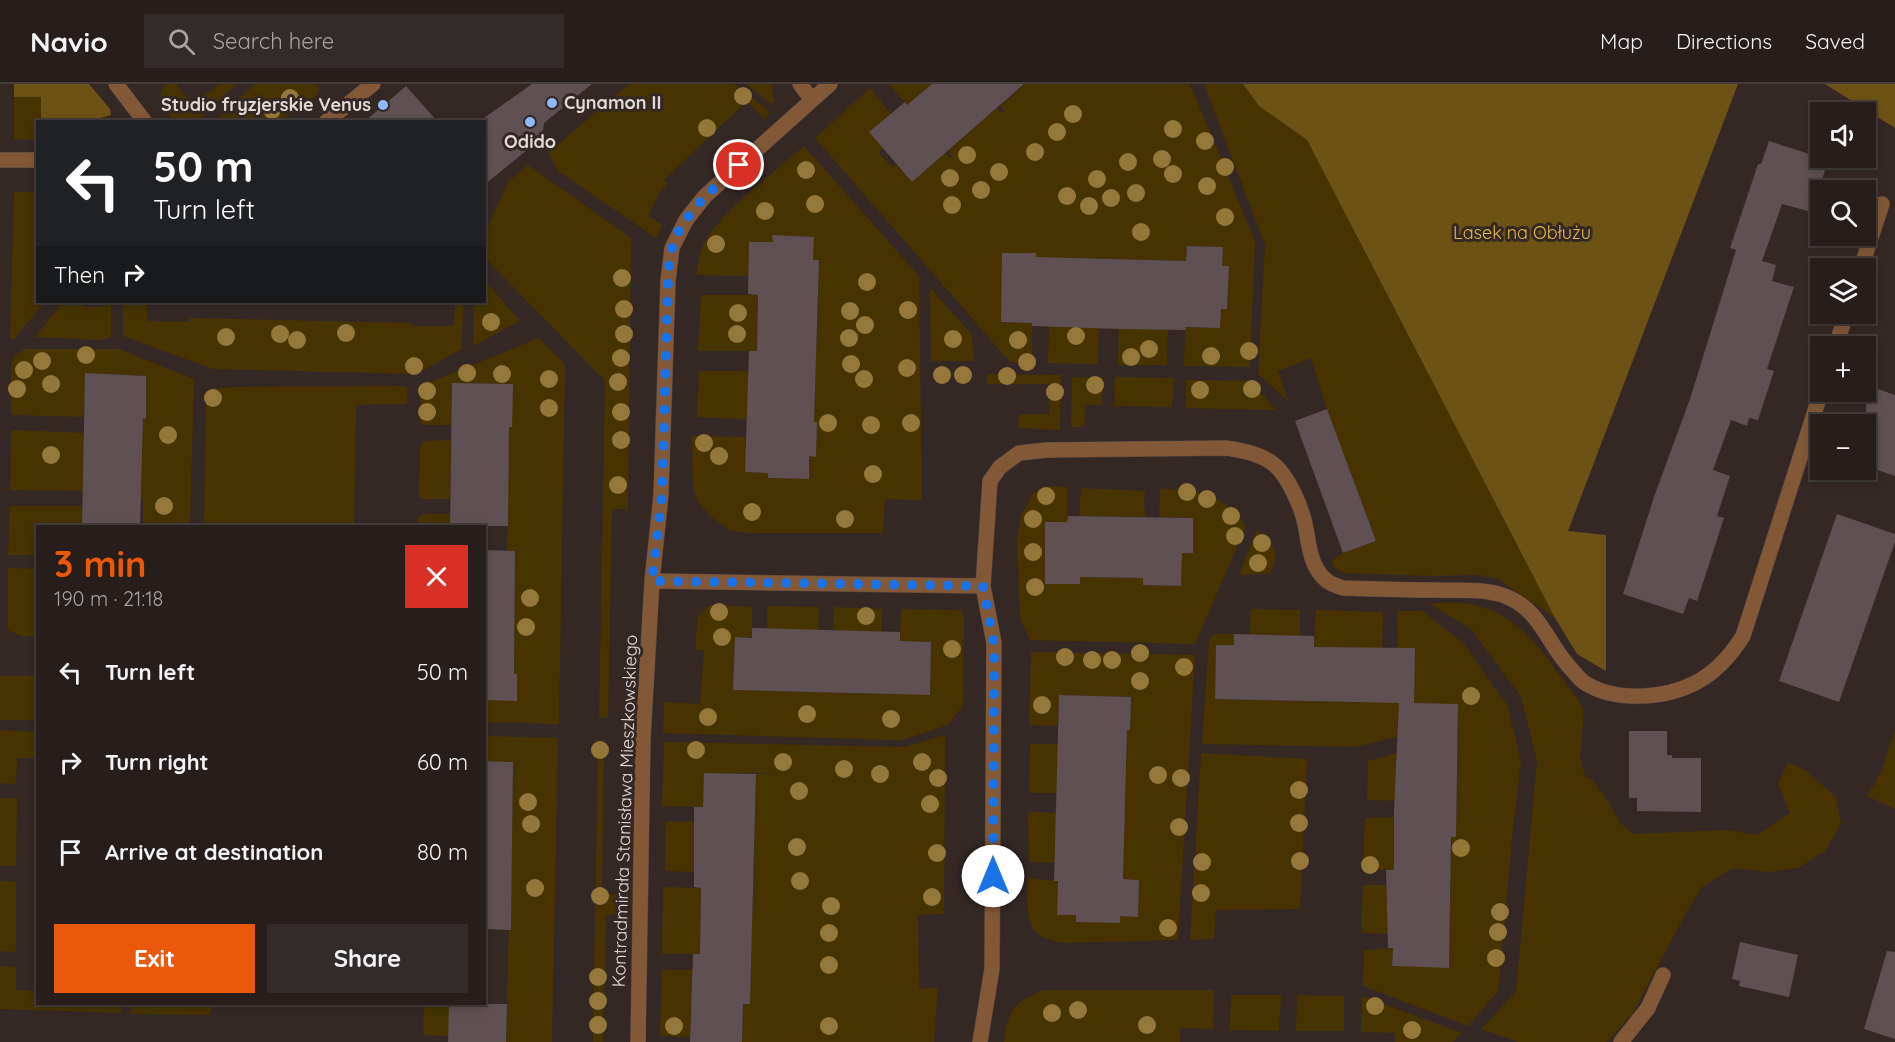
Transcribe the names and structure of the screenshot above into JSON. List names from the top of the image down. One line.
{"streets":{"street":["Kontradmirała Stanisława Mieszkowskiego"]},"parks":["Lasek na Obłużu"],"places":["Cynamon II","Studio fryzjerskie Venus","Odido"],"page":{"header":"Navio","search":"Search here","nav":["Map","Directions","Saved"],"map_buttons":["+","−"],"turn":["50 m","Turn left"],"then":"Then","heading":["3 min","190 m · 21:18"],"list":[{"name":"Turn left","value":"50 m"},{"name":"Turn right","value":"60 m"},{"name":"Arrive at destination","value":"80 m"}],"buttons":["Exit","Share"]}}
